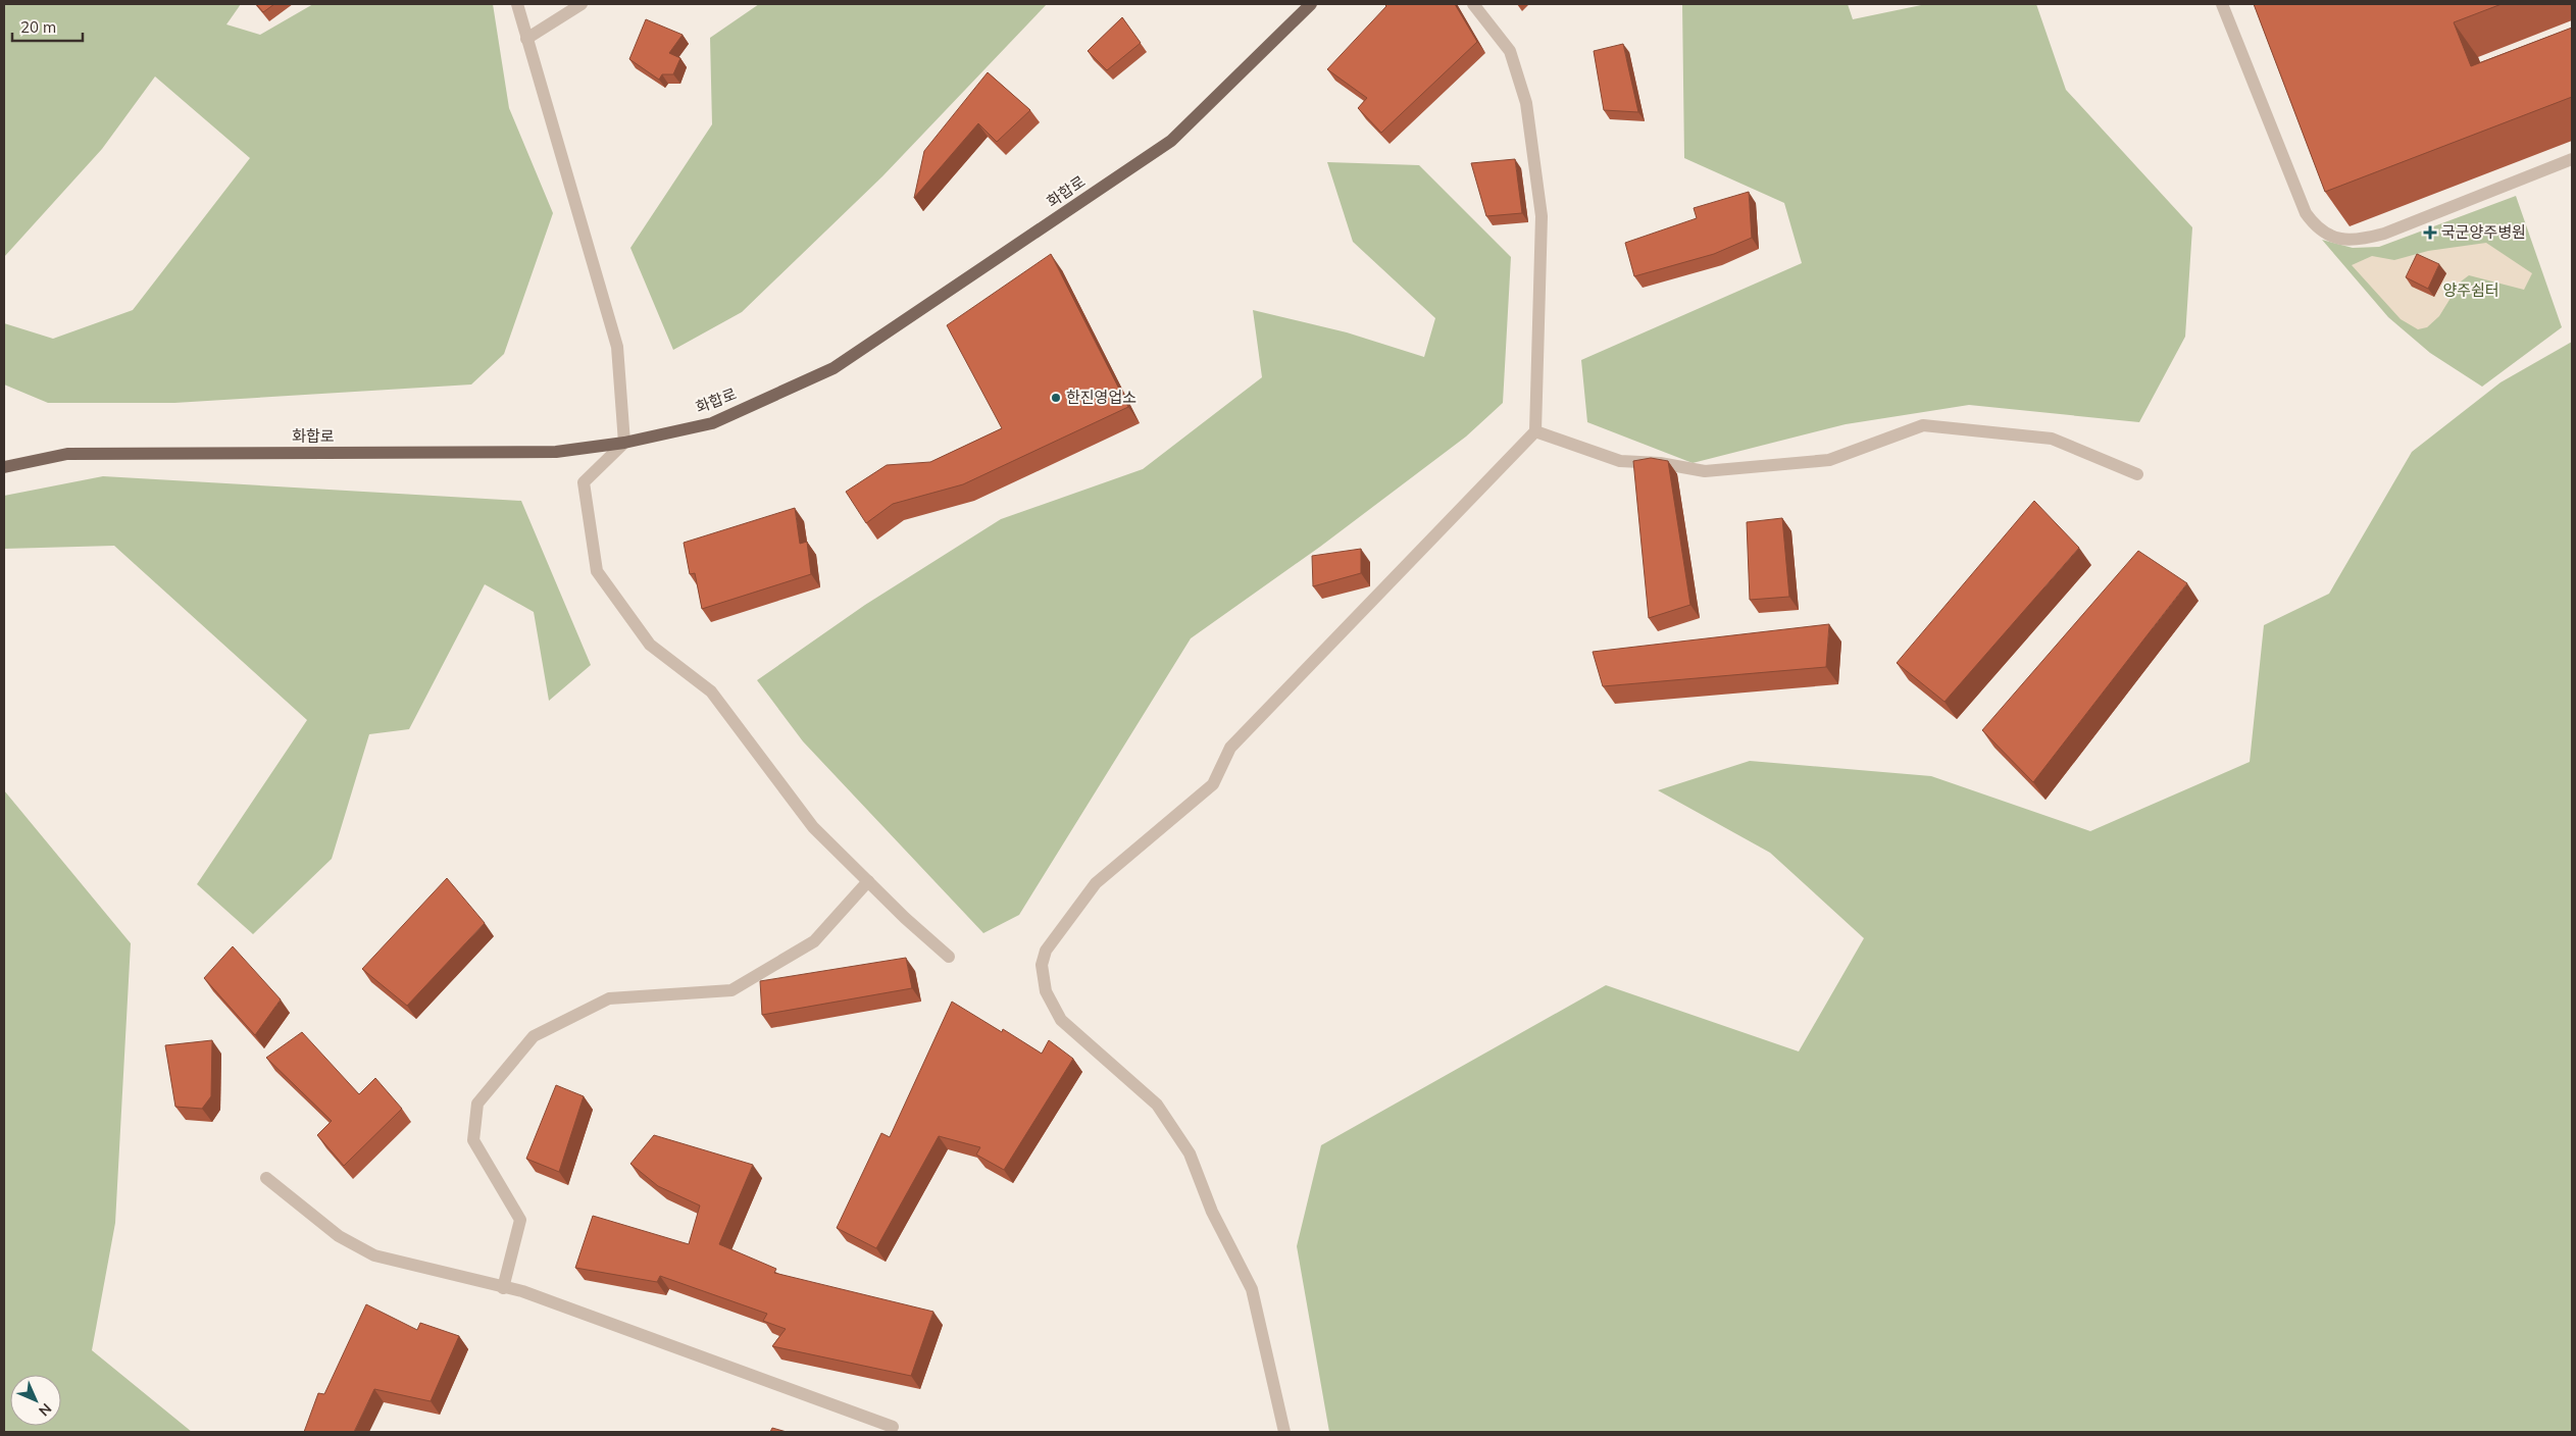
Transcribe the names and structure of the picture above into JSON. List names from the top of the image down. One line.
{"streets":{"main road":["화합로"]},"parks":["양주쉼터"],"places":{"health":["국군양주병원"],"other":["한진영업소"]},"scale_bar":"20 m","north":"bottom right"}
